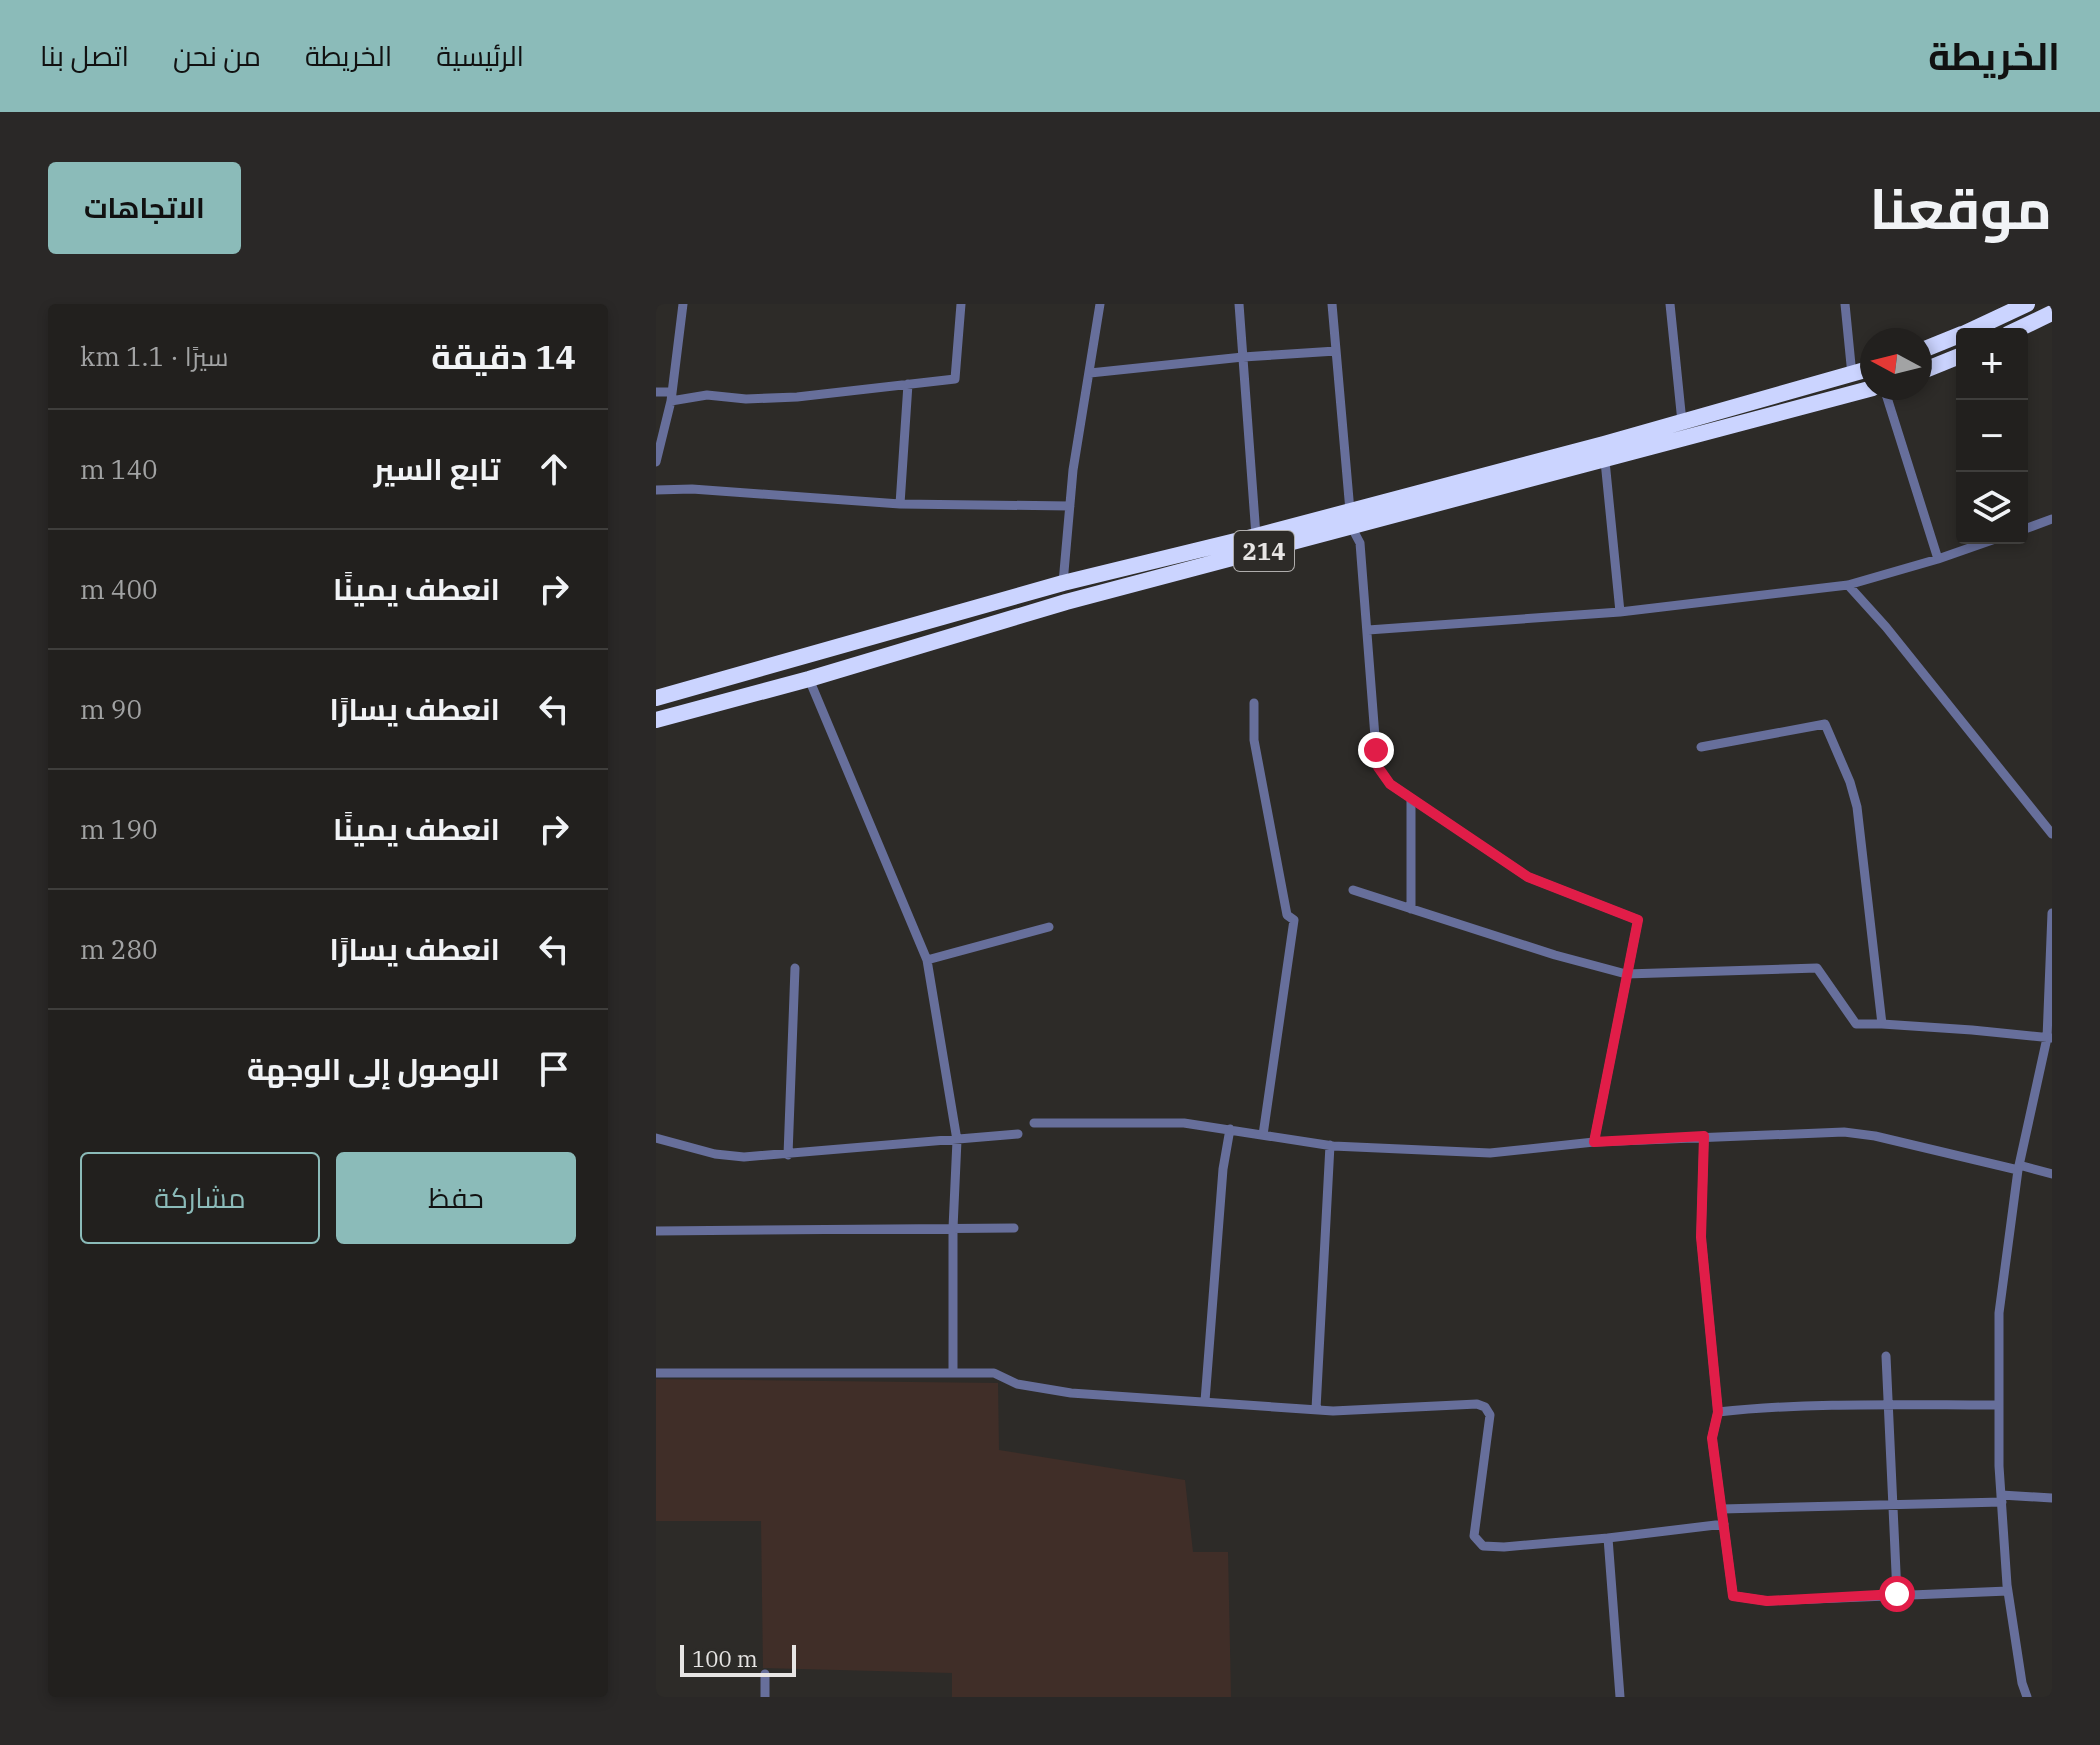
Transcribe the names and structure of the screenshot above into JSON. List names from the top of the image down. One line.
{"streets":{"highway":["214"]},"scale_bar":"100 m","north":"left","page":{"header":"الخريطة","nav":["الرئيسية","الخريطة","من نحن","اتصل بنا"],"title":"موقعنا","buttons":["الاتجاهات",["حفظ","مشاركة"]],"heading":["14 دقيقة","سيرًا · 1.1 km"],"map_buttons":["+","−"],"list":[["تابع السير","140 m"],["انعطف يمينًا","400 m"],["انعطف يسارًا","90 m"],["انعطف يمينًا","190 m"],["انعطف يسارًا","280 m"],"الوصول إلى الوجهة"],"scale":"100 m"}}
